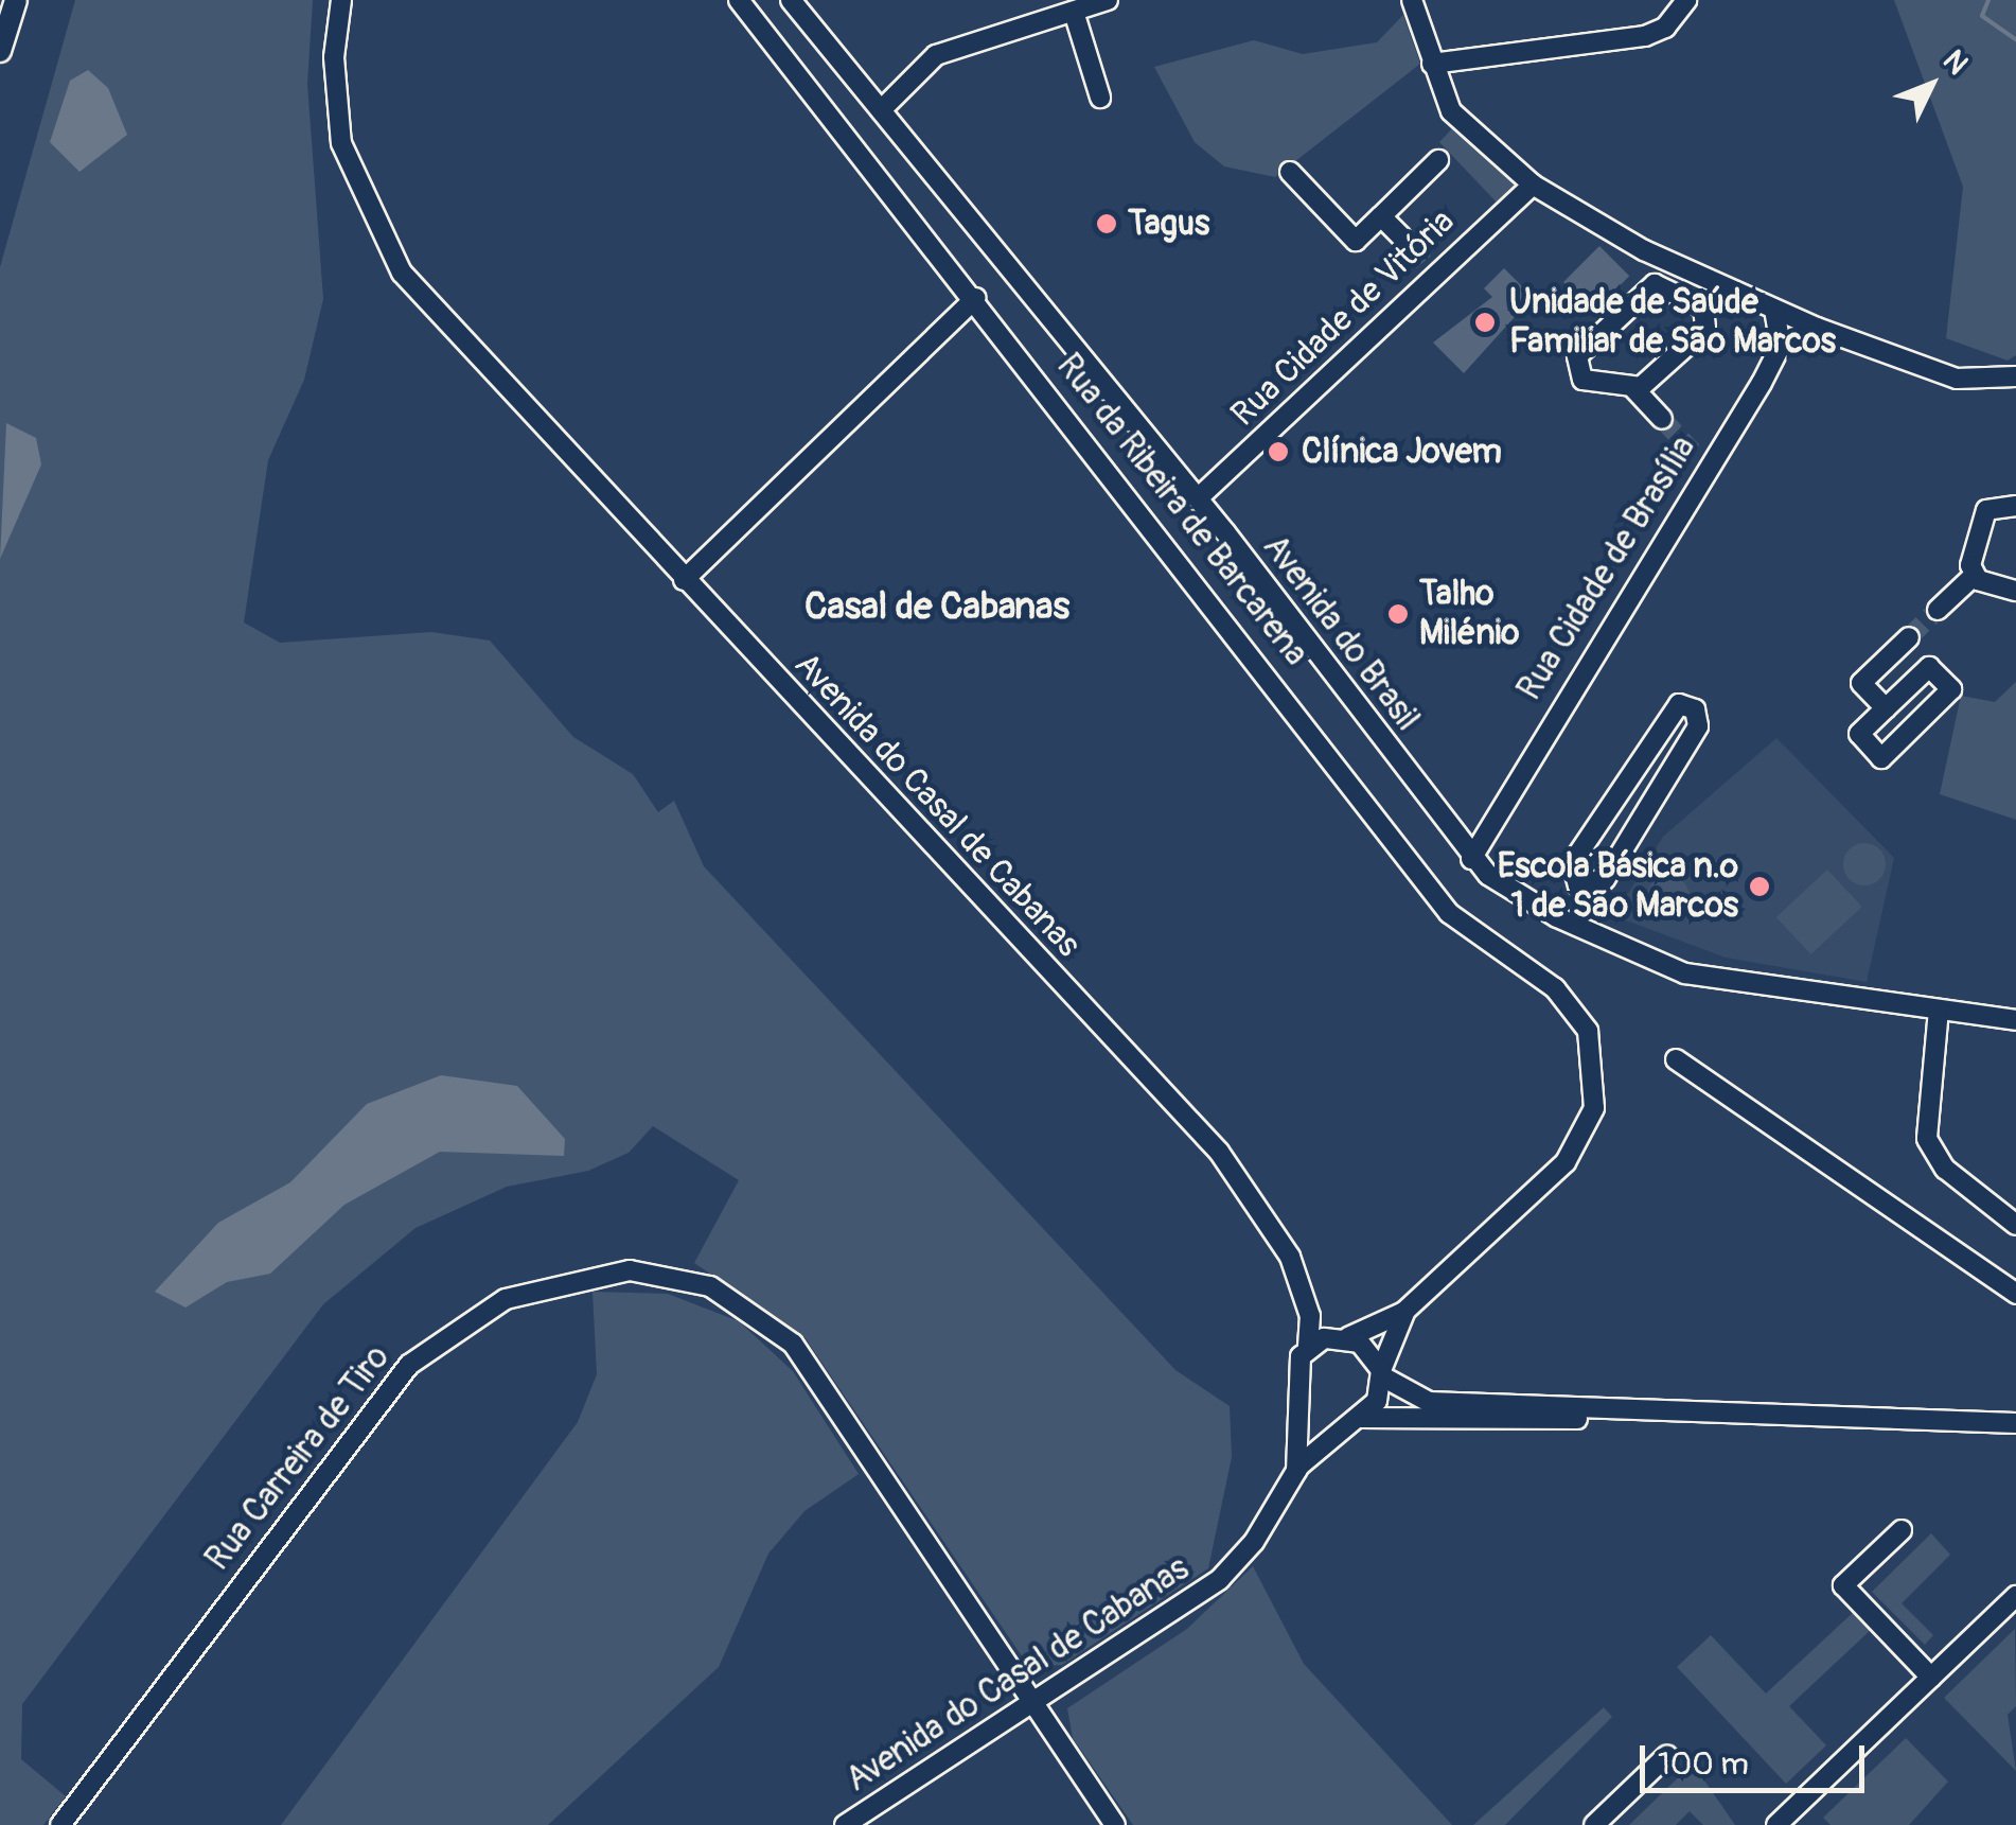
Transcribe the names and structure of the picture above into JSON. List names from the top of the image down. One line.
{"streets":{"street":["Rua Cidade de Vitória","Rua da Ribeira de Barcarena","Rua Cidade de Brasília","Avenida do Brasil","Avenida do Casal de Cabanas","Rua Carreira de Tiro"]},"crossings":[["Rua Cidade de Vitória","Avenida do Brasil"],["Rua Cidade de Brasília","Avenida do Brasil"],["Avenida do Casal de Cabanas","Rua Carreira de Tiro"]],"districts":["Casal de Cabanas"],"places":["Tagus","Unidade de Saúde Familiar de São Marcos","Clínica Jovem","Talho Milénio","Escola Básica n.º 1 de São Marcos"],"scale_bar":"100 m","north":"top right"}
